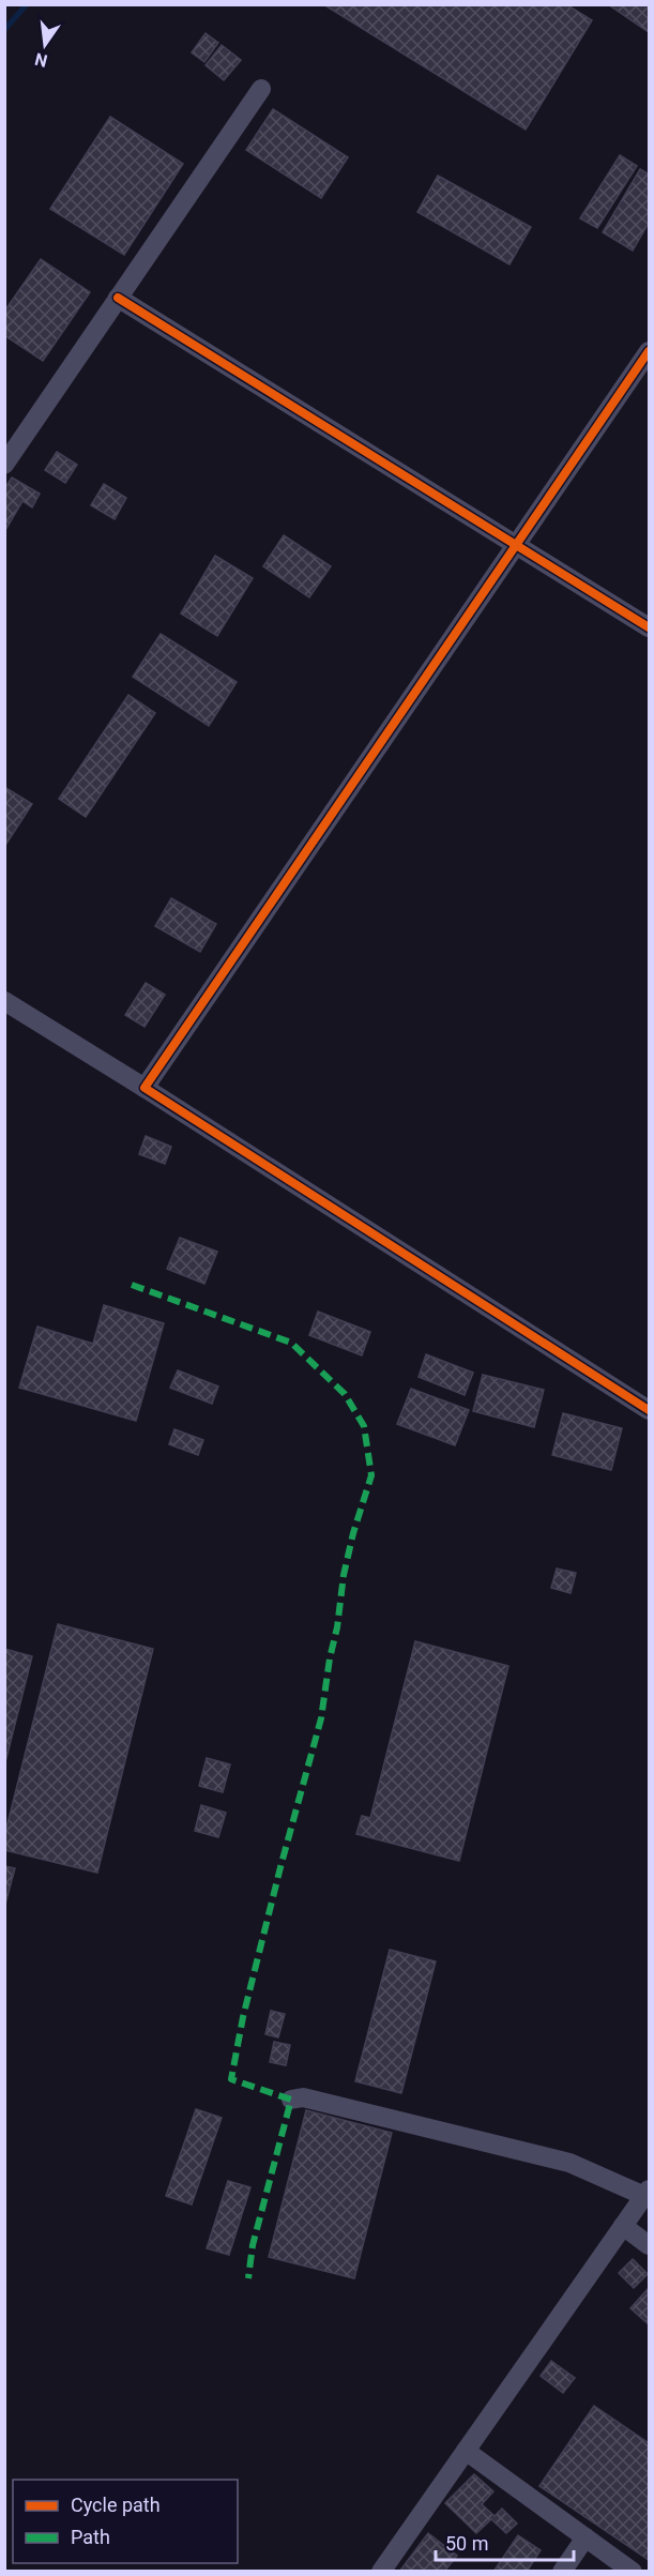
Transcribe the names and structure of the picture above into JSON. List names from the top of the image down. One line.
{"legend":["Cycle path","Path"],"scale_bar":"50 m","north":"bottom"}
